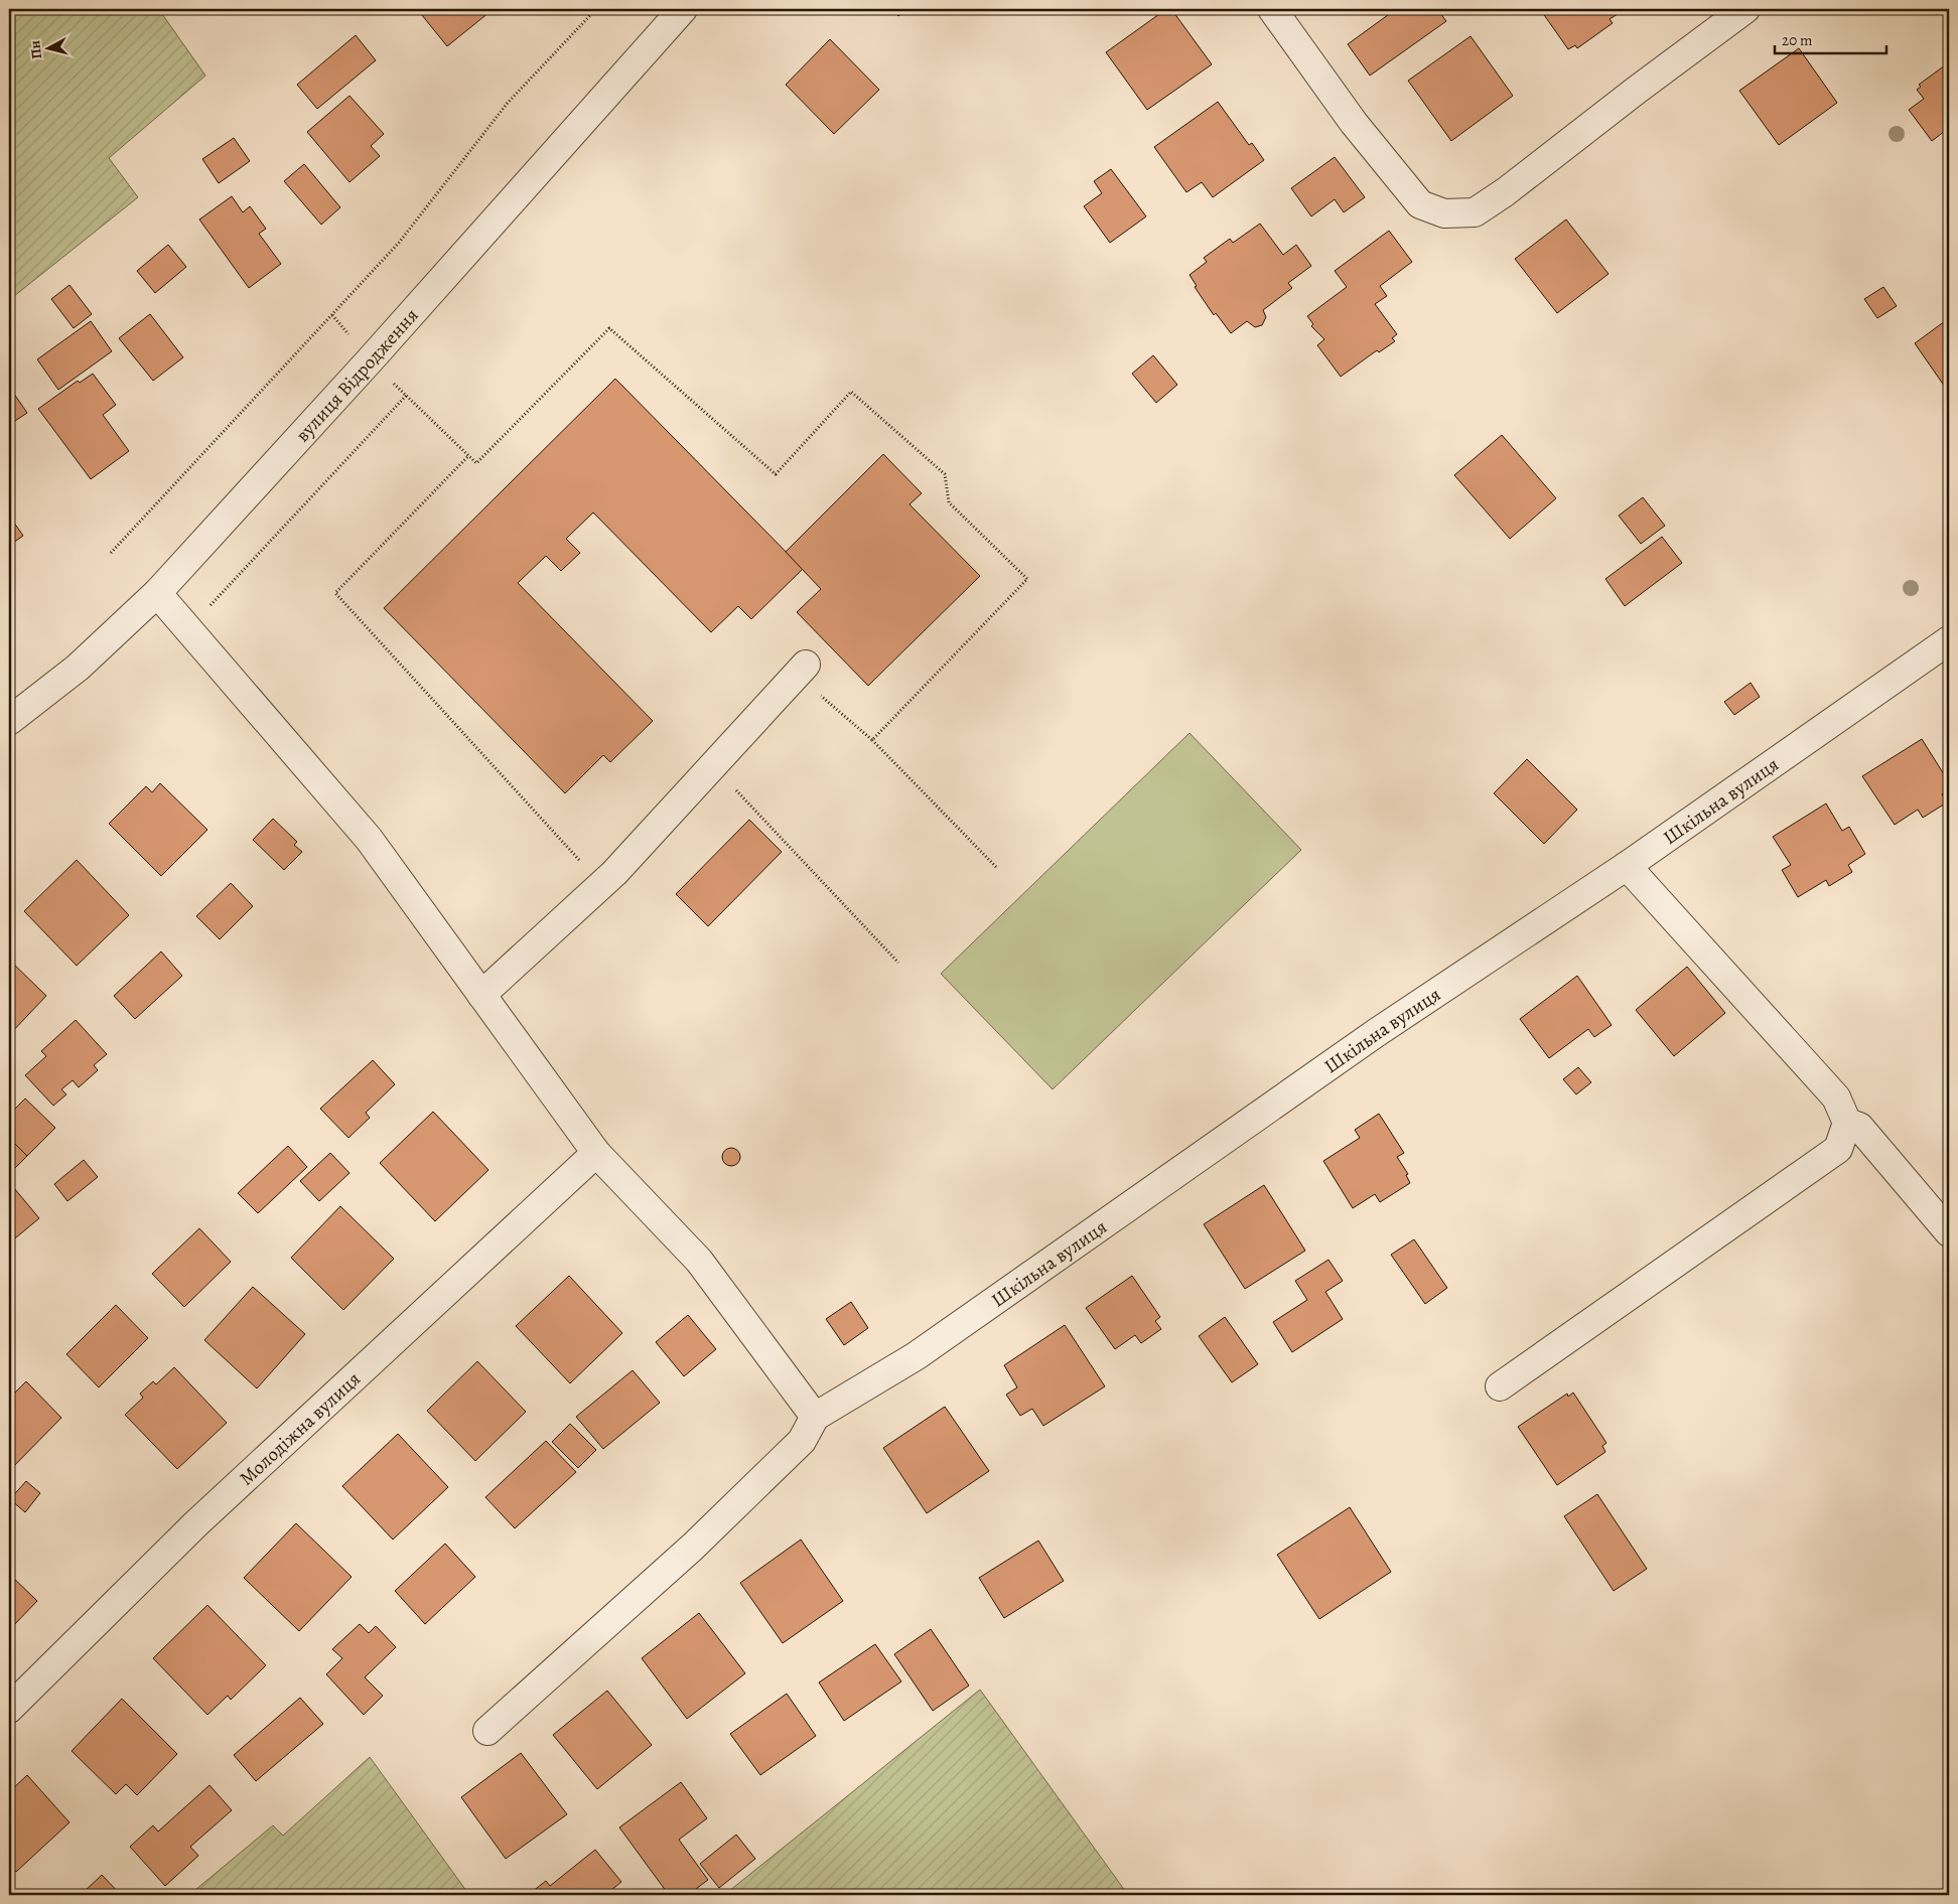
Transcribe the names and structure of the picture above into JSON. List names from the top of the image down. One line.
{"streets":{"street":["вулиця Відродження","Шкільна вулиця","Молодіжна вулиця"]},"scale_bar":"20 m","north":"left"}
